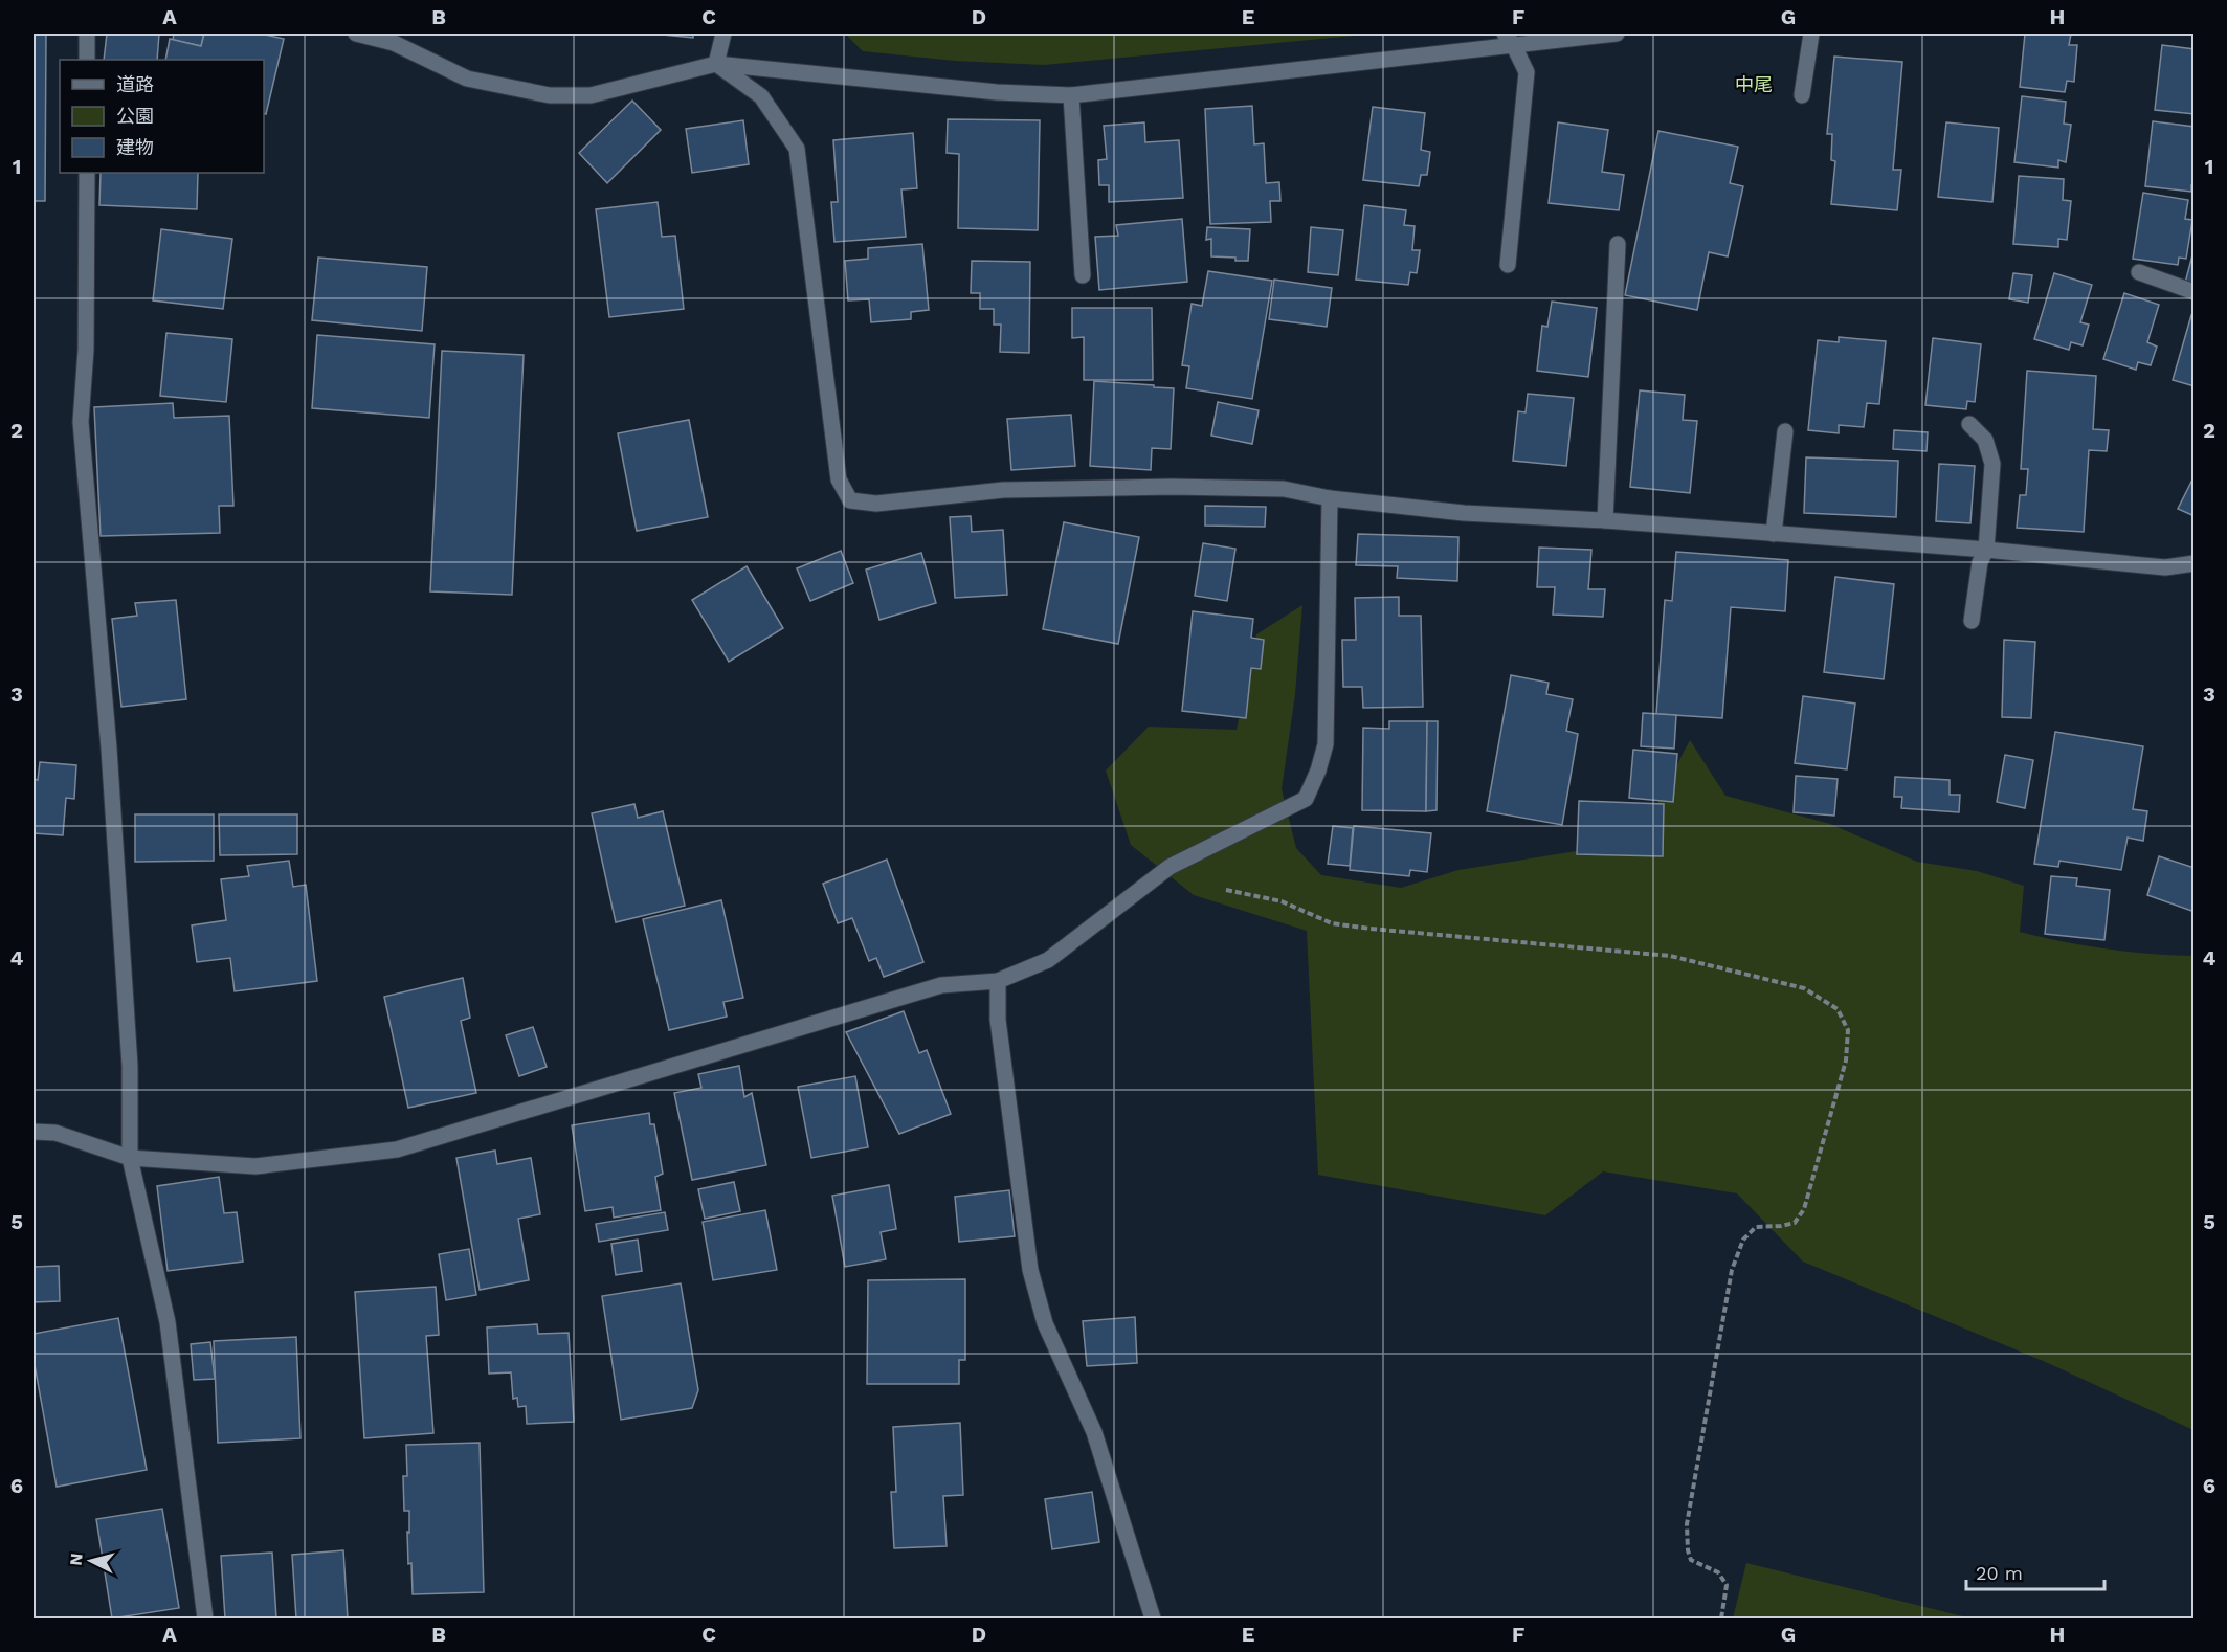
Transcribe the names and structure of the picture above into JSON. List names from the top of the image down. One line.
{"districts":["中尾"],"legend":["道路","公園","建物"],"scale_bar":"20 m","north":"left","grid":{"columns":["A","B","C","D","E","F","G","H"],"rows":["1","2","3","4","5","6"]}}
